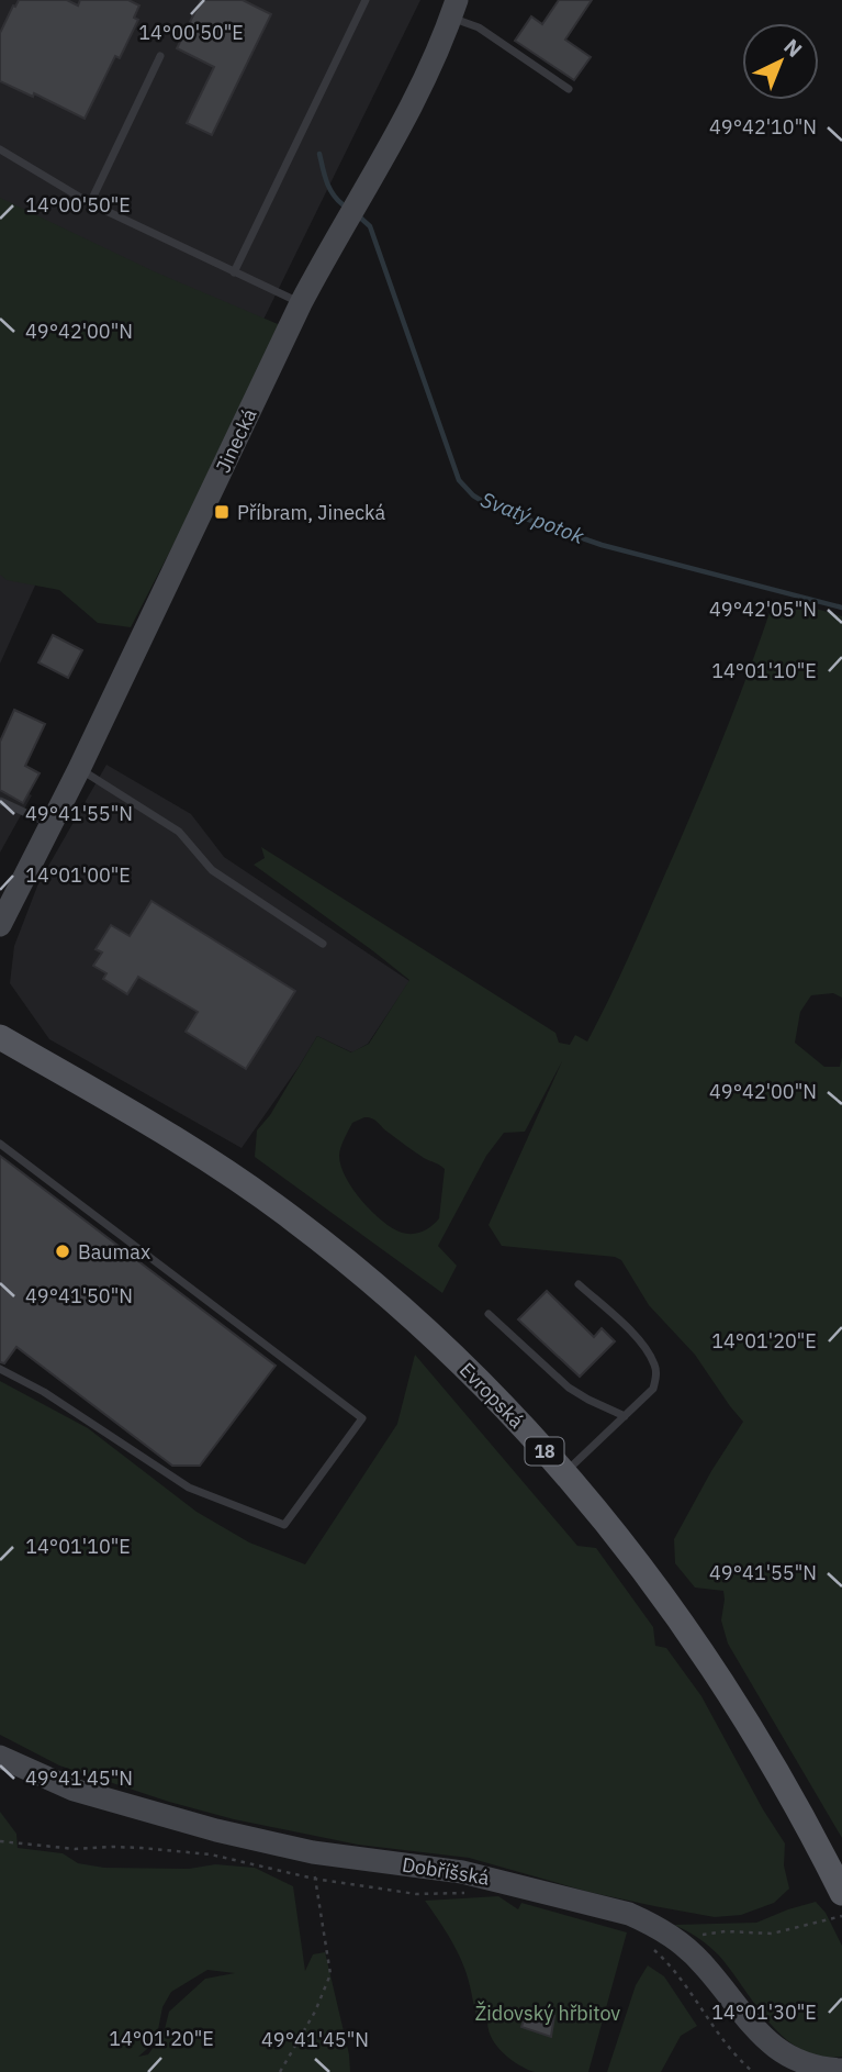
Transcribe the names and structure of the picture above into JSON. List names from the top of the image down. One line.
{"streets":{"main road":["Jinecká","Evropská","18","Dobříšská"]},"water":["Svatý potok"],"parks":["Židovský hřbitov"],"places":{"transit":["Příbram, Jinecká"],"other":["Baumax"]},"north":"top right","coordinates":["14°00'50\"E","49°42'10\"N","49°42'00\"N","49°42'05\"N","14°01'10\"E","49°41'55\"N","14°01'00\"E","49°41'50\"N","14°01'20\"E","49°41'45\"N","14°01'30\"E"]}
